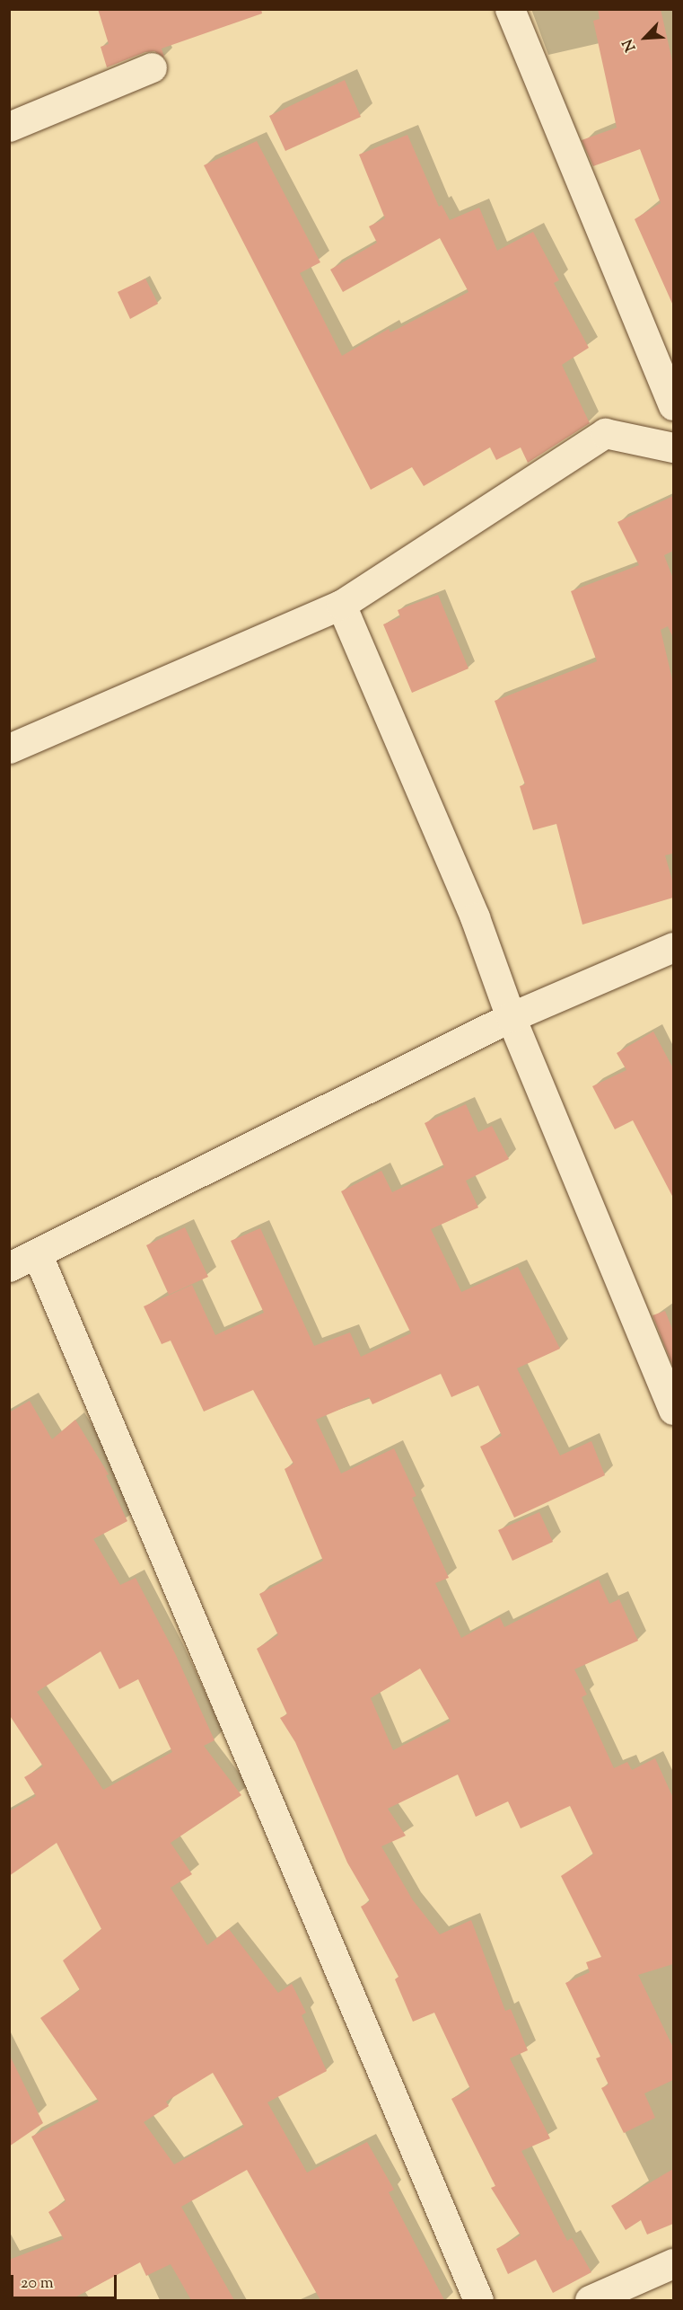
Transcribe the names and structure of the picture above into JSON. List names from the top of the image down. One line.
{"scale_bar":"20 m","north":"bottom left"}
